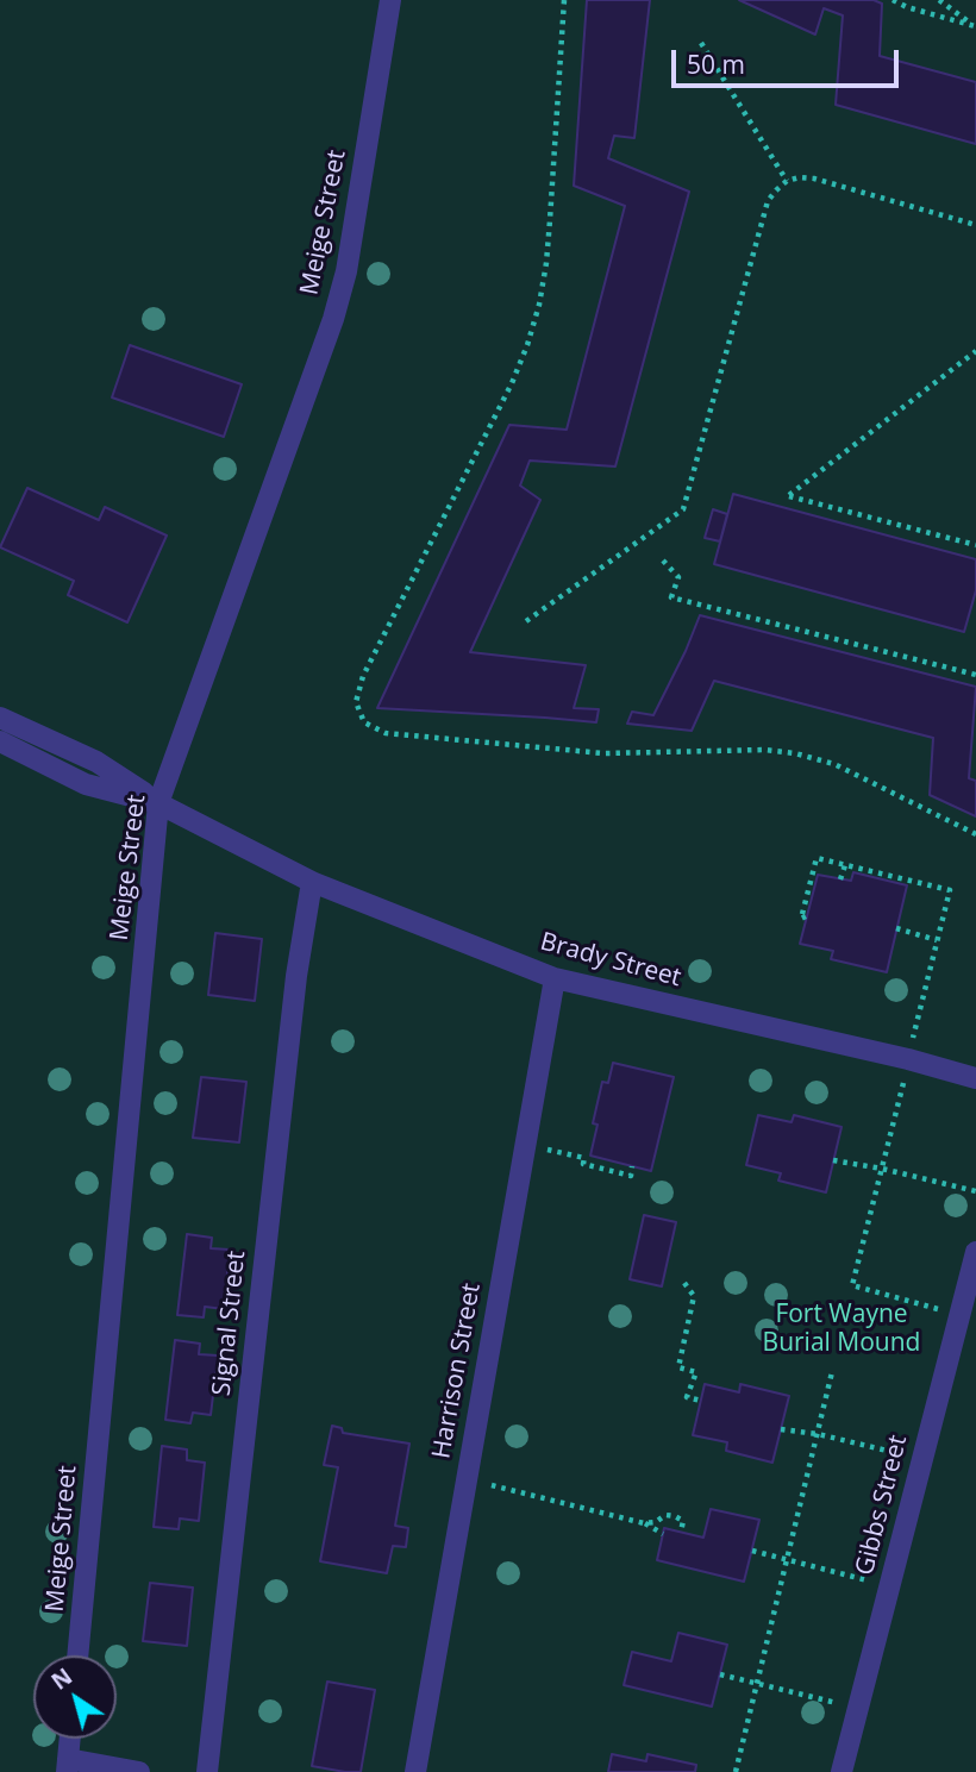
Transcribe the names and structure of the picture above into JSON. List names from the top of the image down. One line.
{"streets":{"street":["Meige Street","Brady Street","Signal Street","Harrison Street","Gibbs Street"]},"crossings":[["Meige Street","Brady Street"],["Brady Street","Signal Street"],["Brady Street","Harrison Street"]],"parks":["Fort Wayne Burial Mound"],"scale_bar":"50 m","north":"top left"}
